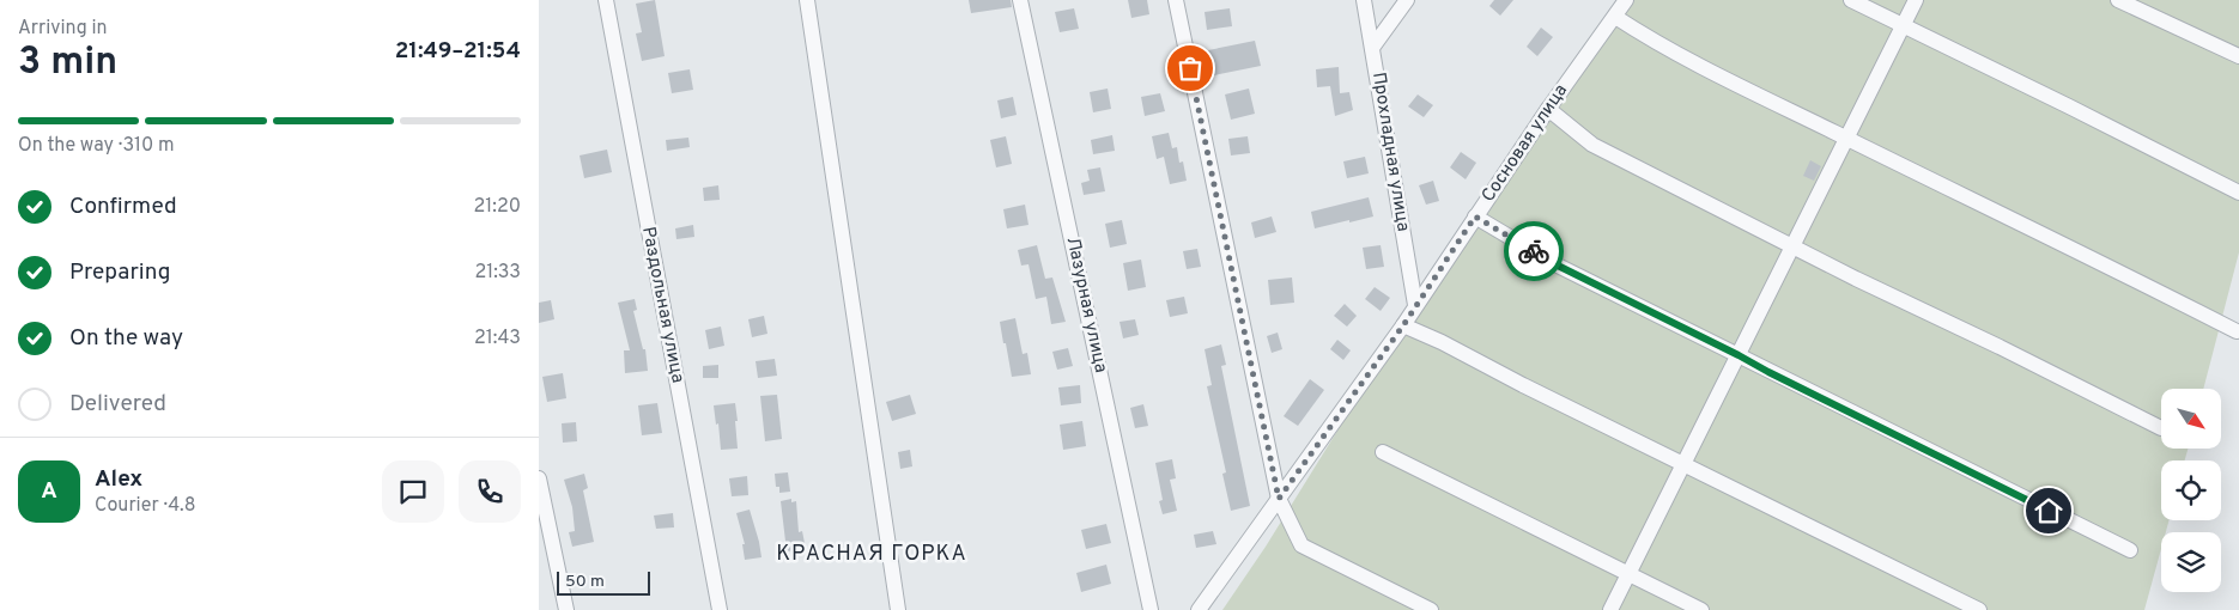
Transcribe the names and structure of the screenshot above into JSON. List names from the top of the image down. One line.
{"streets":{"street":["Сосновая улица","Прохладная улица","Раздольная улица","Лазурная улица"]},"crossings":[["Сосновая улица","Прохладная улица"]],"districts":["КРАСНАЯ ГОРКА"],"scale_bar":"50 m","north":"bottom right","page":{"heading":["3 min","Arriving in","21:49–21:54"],"panel":["Alex","Courier · 4.8"],"bar":"On the way · 310 m","list":[["Confirmed","21:20"],["Preparing","21:33"],["On the way","21:43"],"Delivered"],"round":"A","scale":"50 m"}}
